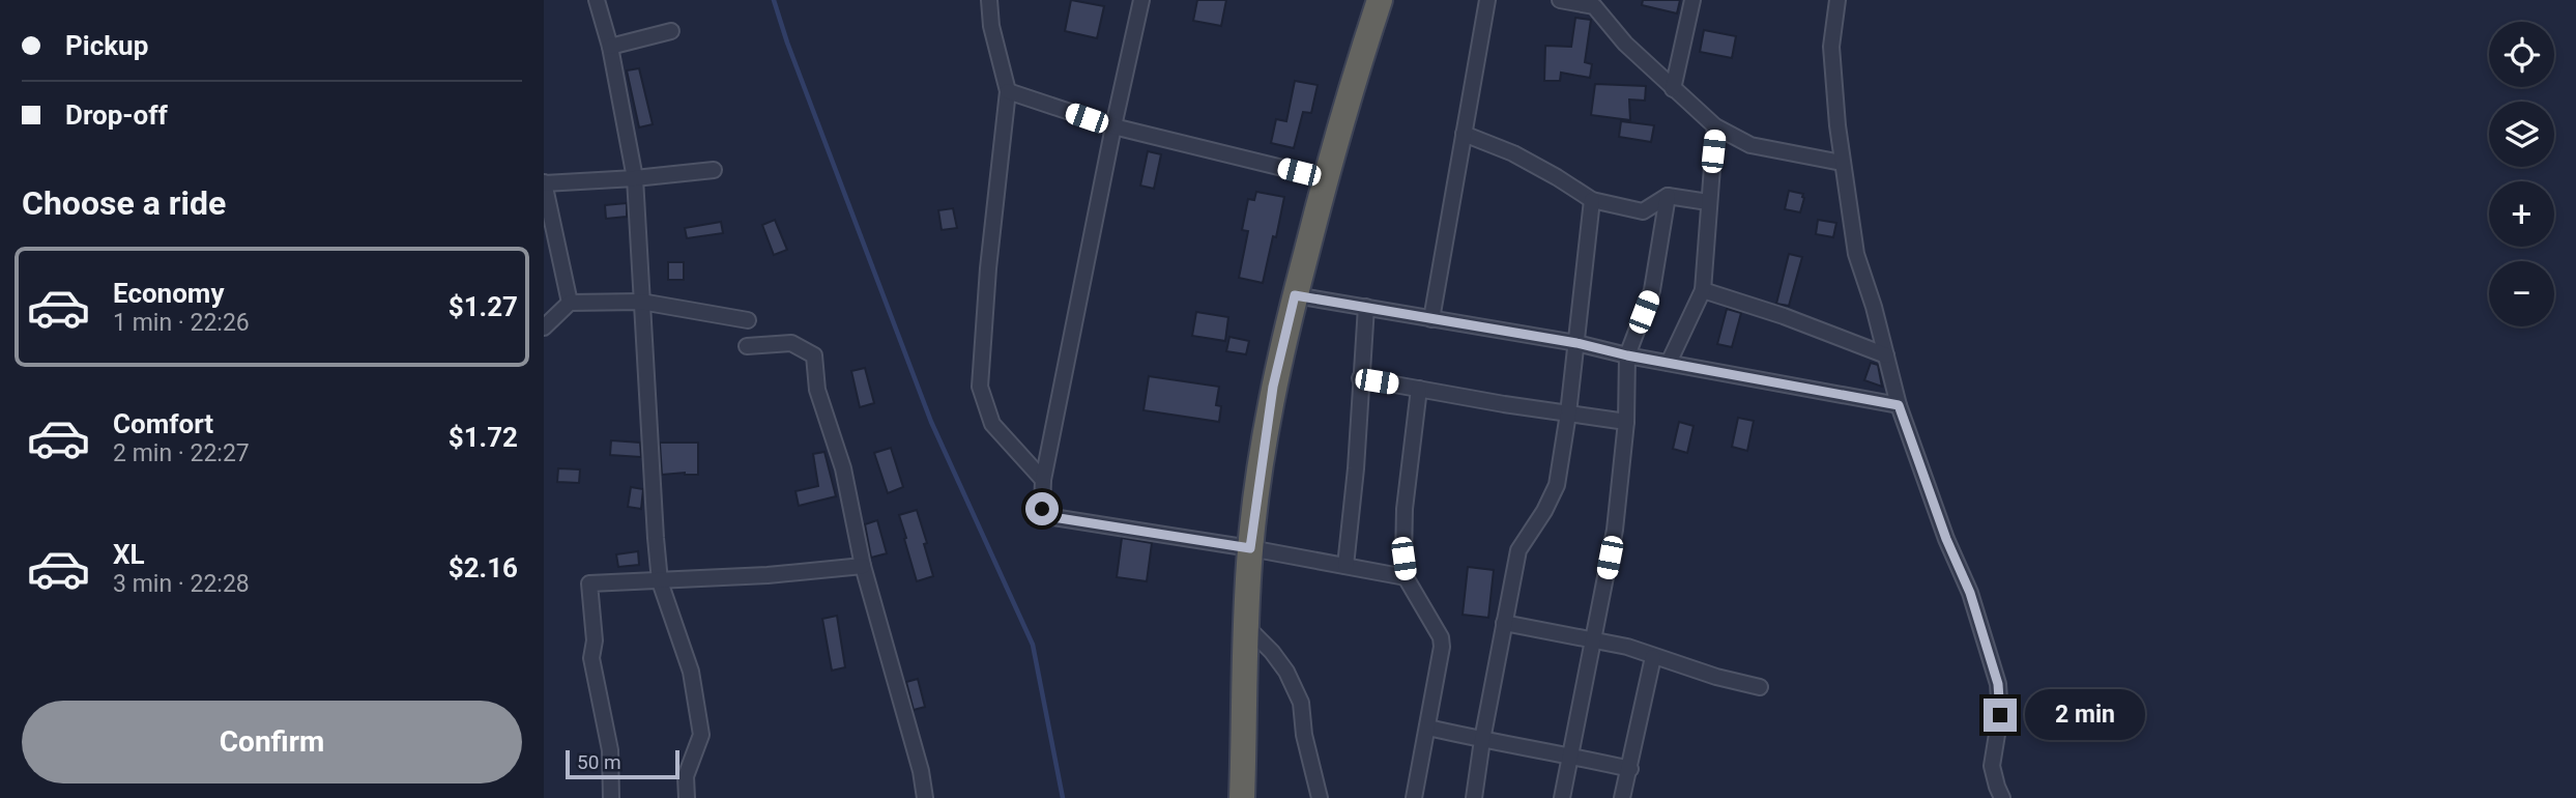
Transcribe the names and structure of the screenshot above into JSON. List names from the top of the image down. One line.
{"scale_bar":"50 m","page":{"banner":["Pickup","Drop-off"],"map_buttons":["+","−"],"heading":"Choose a ride","list":[{"name":"Economy","note":"1 min · 22:26","value":"$1.27"},{"name":"Comfort","note":"2 min · 22:27","value":"$1.72"},{"name":"XL","note":"3 min · 22:28","value":"$2.16"}],"buttons":"Confirm","bubble":"2 min","scale":"50 m"}}
